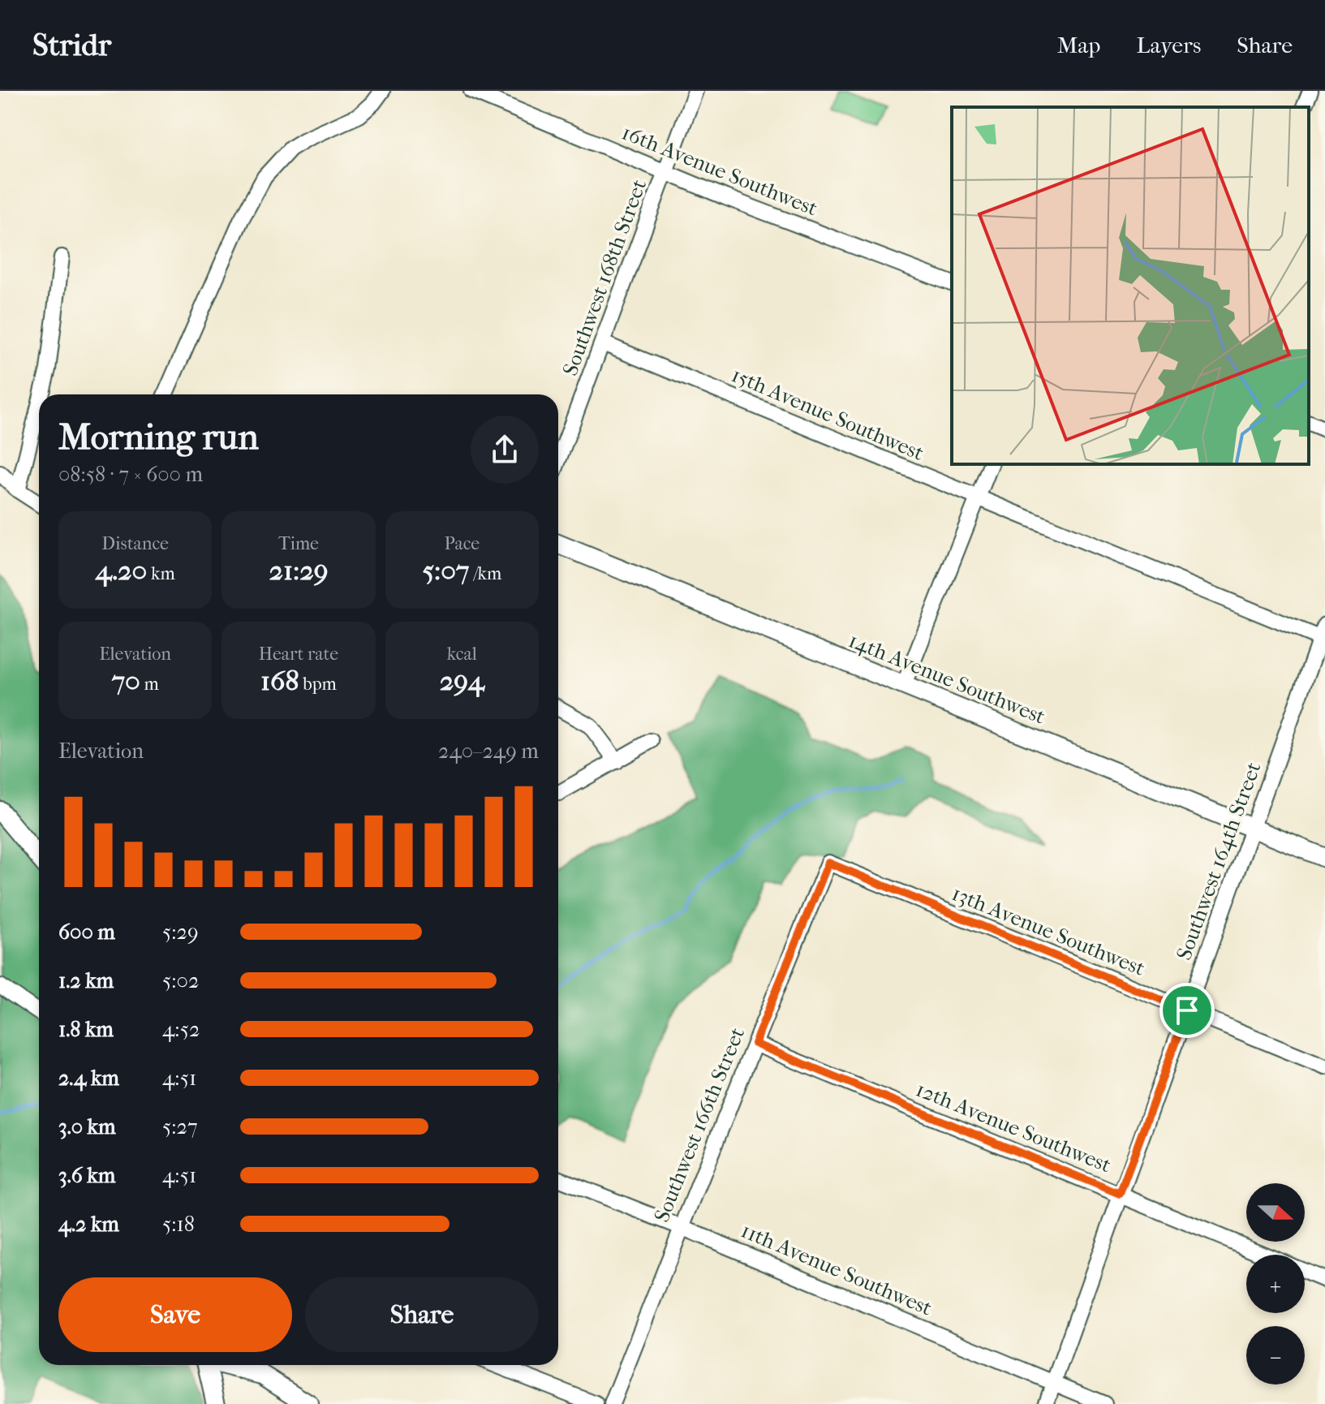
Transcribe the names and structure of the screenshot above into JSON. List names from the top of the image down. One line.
{"streets":{"street":["16th Avenue Southwest","Southwest 168th Street","15th Avenue Southwest","14th Avenue Southwest","Southwest 164th Street","13th Avenue Southwest","Southwest 166th Street","12th Avenue Southwest","11th Avenue Southwest"]},"crossings":[["16th Avenue Southwest","Southwest 168th Street"],["Southwest 168th Street","15th Avenue Southwest"],["15th Avenue Southwest","Southwest 164th Street"],["14th Avenue Southwest","Southwest 164th Street"],["Southwest 164th Street","13th Avenue Southwest"],["Southwest 164th Street","12th Avenue Southwest"],["Southwest 164th Street","11th Avenue Southwest"],["13th Avenue Southwest","Southwest 166th Street"],["Southwest 166th Street","12th Avenue Southwest"],["Southwest 166th Street","11th Avenue Southwest"]],"north":"right","page":{"header":"Stridr","nav":["Map","Layers","Share"],"heading":["Morning run","08:58 · 7 × 600 m"],"stats":[["Distance","4.20 km"],["Time","21:29"],["Pace","5:07 /km"],["Elevation","70 m"],["Heart rate","168 bpm"],["kcal","294"]],"chart":["Elevation","240–249 m"],"list":[{"name":"600 m","note":"5:29"},{"name":"1.2 km","note":"5:02"},{"name":"1.8 km","note":"4:52"},{"name":"2.4 km","note":"4:51"},{"name":"3.0 km","note":"5:27"},{"name":"3.6 km","note":"4:51"},{"name":"4.2 km","note":"5:18"}],"map_buttons":["+","−"],"buttons":["Save","Share"]}}
